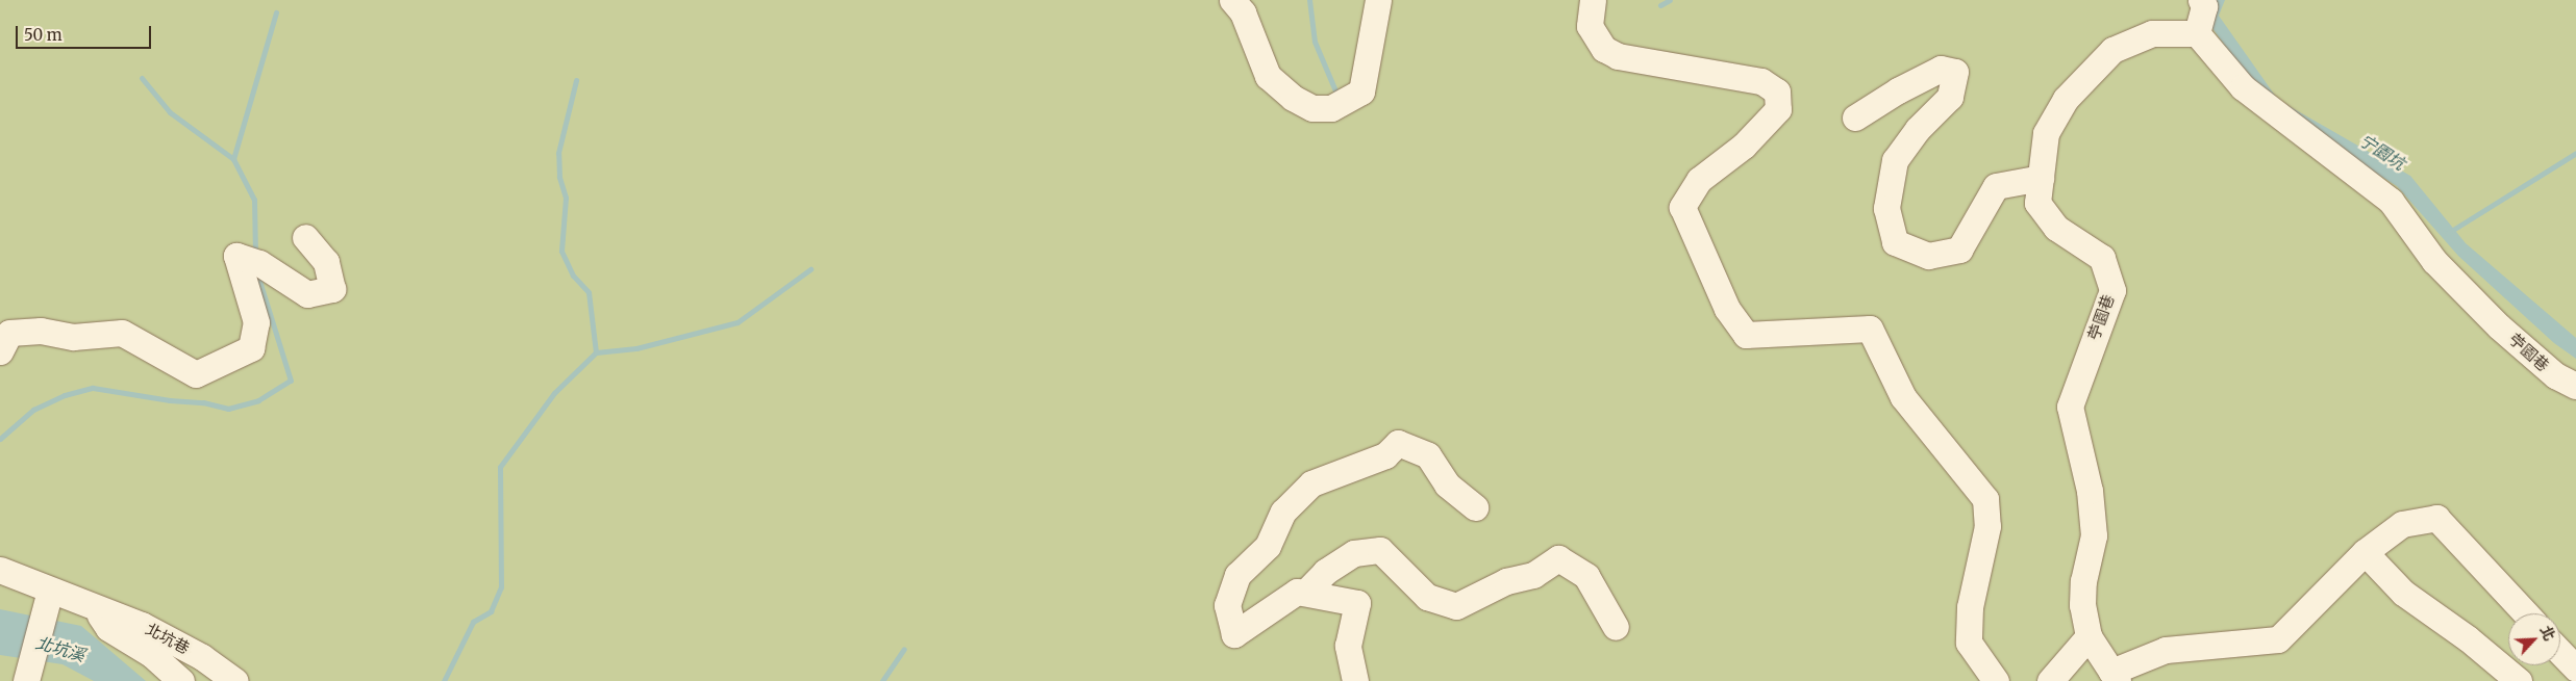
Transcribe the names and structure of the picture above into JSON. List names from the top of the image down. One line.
{"streets":{"street":["苧園巷","北坑巷"]},"water":["宁園坑","北坑溪"],"scale_bar":"50 m","north":"top right"}
